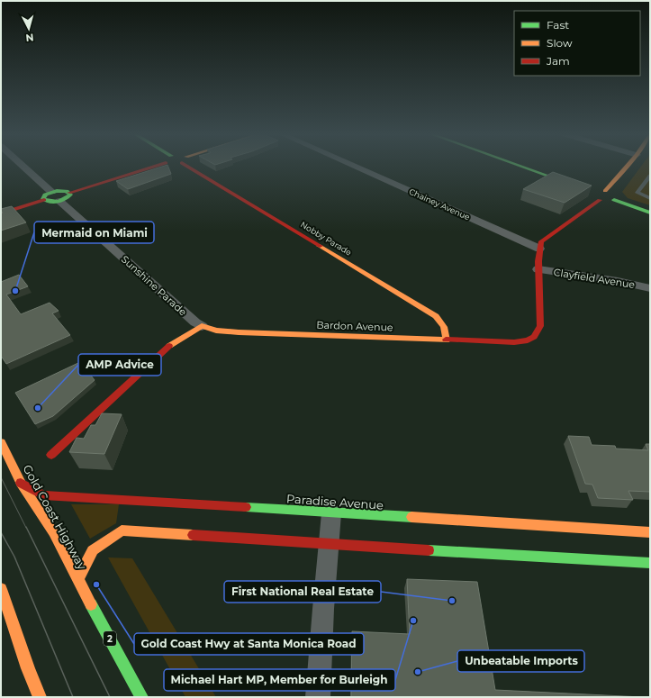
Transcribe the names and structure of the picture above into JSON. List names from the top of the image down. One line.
{"streets":{"main road":["Nobby Parade","Bardon Avenue","Paradise Avenue","Gold Coast Highway","2"],"street":["Chainey Avenue","Clayfield Avenue","Sunshine Parade"]},"crossings":[["Chainey Avenue","Bardon Avenue"],["Nobby Parade","Bardon Avenue"],["Clayfield Avenue","Bardon Avenue"],["Sunshine Parade","Bardon Avenue"],["Paradise Avenue","Gold Coast Highway"]],"places":["Mermaid on Miami","AMP Advice","Gold Coast Hwy at Santa Monica Road","First National Real Estate","Michael Hart MP, Member for Burleigh","Unbeatable Imports"],"legend":["Fast","Slow","Jam"],"north":"bottom"}
